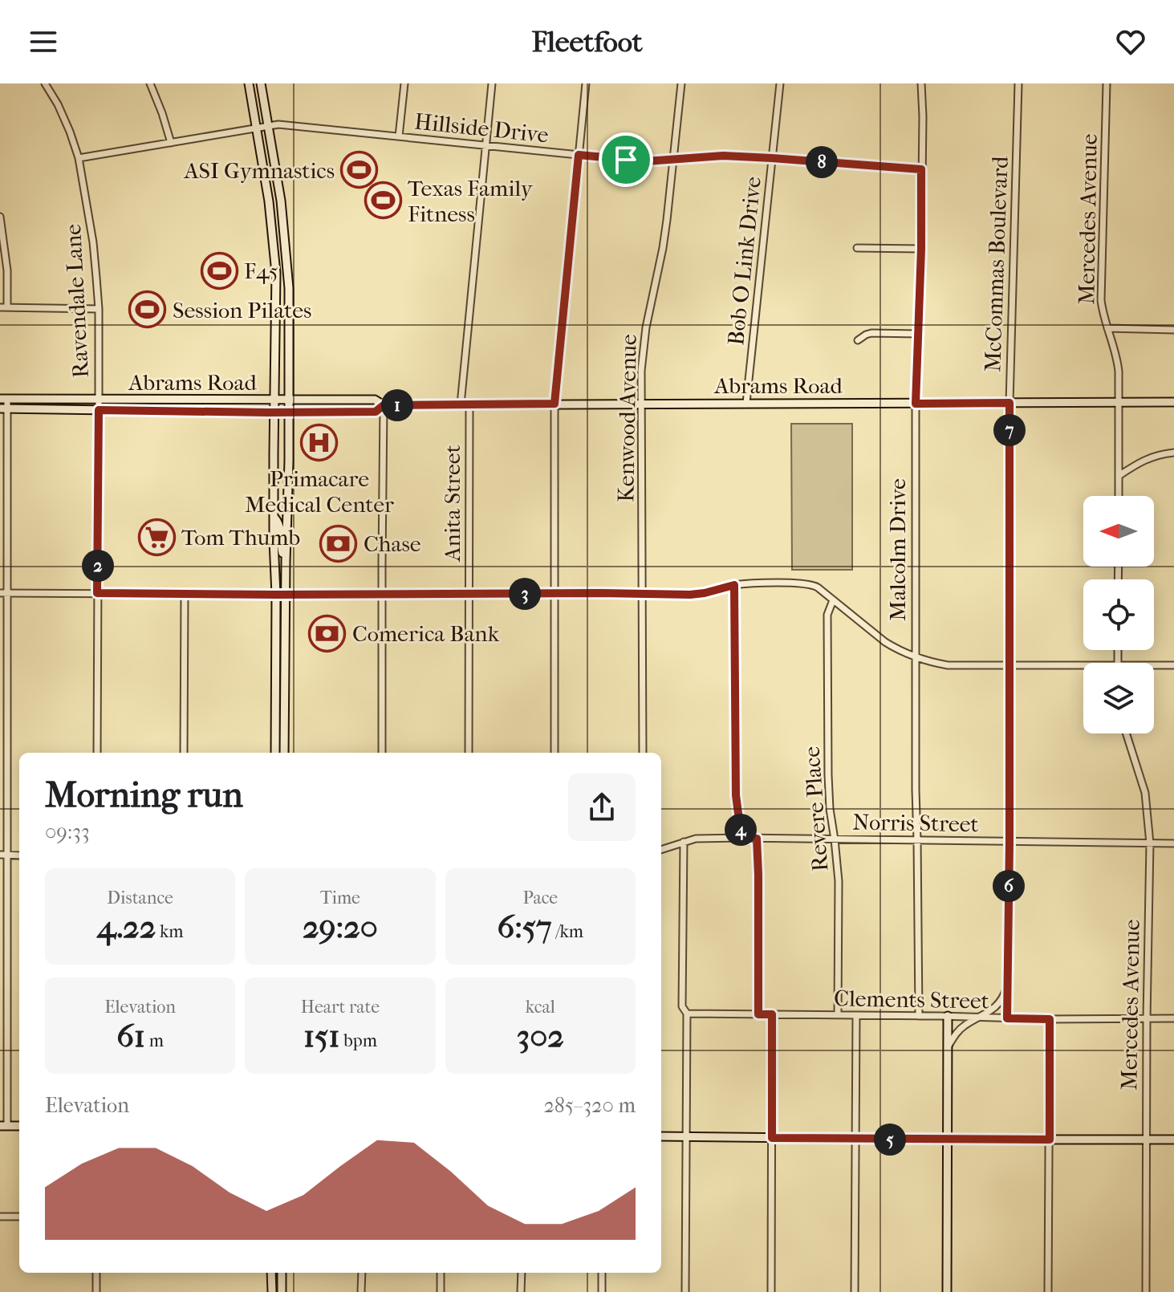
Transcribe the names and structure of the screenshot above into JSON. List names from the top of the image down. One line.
{"streets":{"main road":["Abrams Road"],"street":["Hillside Drive","Mercedes Avenue","Bob O Link Drive","McCommas Boulevard","Ravendale Lane","Kenwood Avenue","Anita Street","Malcolm Drive","Revere Place","Norris Street","Clements Street"]},"crossings":[["Hillside Drive","Bob O Link Drive"],["Hillside Drive","Ravendale Lane"],["Hillside Drive","Kenwood Avenue"],["Hillside Drive","Malcolm Drive"],["Mercedes Avenue","Abrams Road"],["Mercedes Avenue","Norris Street"],["Mercedes Avenue","Clements Street"],["Bob O Link Drive","Abrams Road"],["McCommas Boulevard","Abrams Road"],["McCommas Boulevard","Norris Street"],["McCommas Boulevard","Clements Street"],["Ravendale Lane","Abrams Road"],["Abrams Road","Kenwood Avenue"],["Abrams Road","Anita Street"],["Abrams Road","Malcolm Drive"],["Malcolm Drive","Norris Street"],["Malcolm Drive","Clements Street"],["Revere Place","Norris Street"],["Revere Place","Clements Street"]],"places":{"sports":["ASI Gymnastics","Texas Family Fitness","F45","Session Pilates"],"hospital":["Primacare Medical Center"],"supermarket":["Tom Thumb"],"bank":["Chase","Comerica Bank"]},"north":"left","page":{"header":"Fleetfoot","pins":["8","1","7","2","3","4","6","5"],"heading":["Morning run","09:33"],"stats":[["Distance","4.22 km"],["Time","29:20"],["Pace","6:57 /km"],["Elevation","61 m"],["Heart rate","151 bpm"],["kcal","302"]],"chart":["Elevation","285–320 m"]}}
